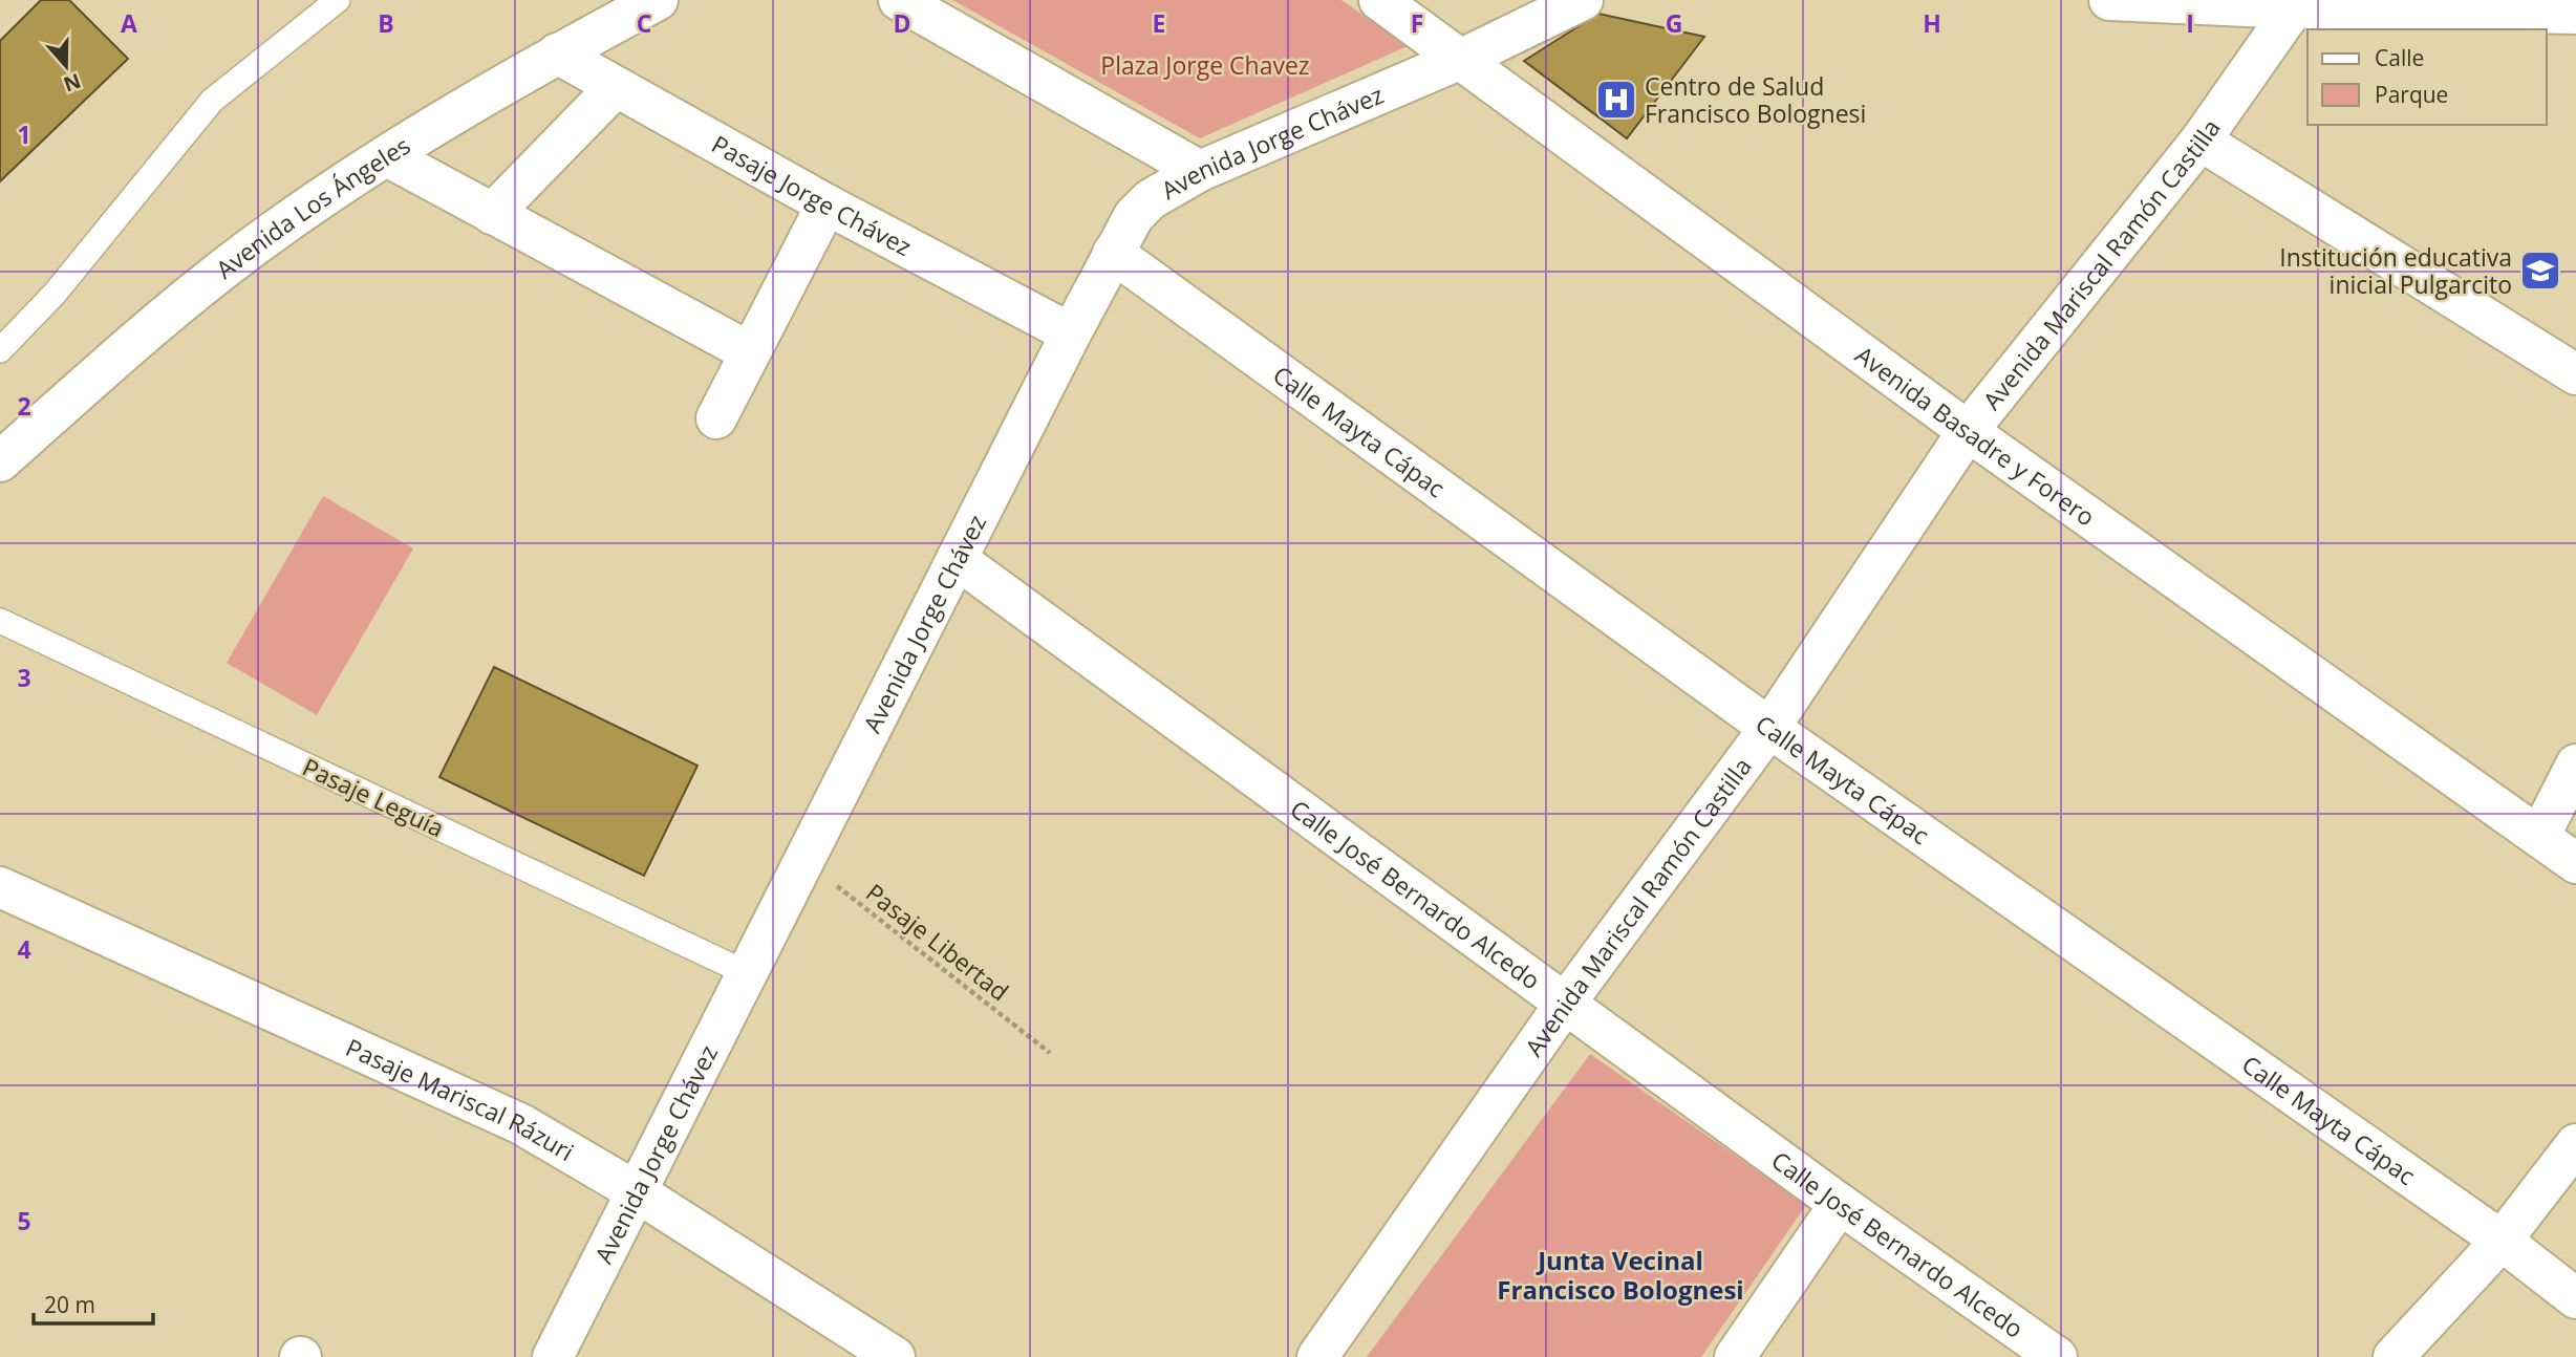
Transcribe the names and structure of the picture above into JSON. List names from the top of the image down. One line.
{"streets":{"street":["Avenida Jorge Chávez","Pasaje Jorge Chávez","Avenida Los Ángeles","Avenida Mariscal Ramón Castilla","Calle Mayta Cápac","Avenida Basadre y Forero","Calle José Bernardo Alcedo","Pasaje Mariscal Rázuri"],"lane":["Pasaje Leguía"],"path":["Pasaje Libertad"]},"crossings":[["Avenida Jorge Chávez","Pasaje Jorge Chávez"],["Avenida Jorge Chávez","Calle Mayta Cápac"],["Avenida Jorge Chávez","Avenida Basadre y Forero"],["Avenida Jorge Chávez","Pasaje Leguía"],["Avenida Jorge Chávez","Calle José Bernardo Alcedo"],["Avenida Jorge Chávez","Pasaje Libertad"],["Avenida Jorge Chávez","Pasaje Mariscal Rázuri"],["Pasaje Jorge Chávez","Avenida Los Ángeles"],["Avenida Mariscal Ramón Castilla","Calle Mayta Cápac"],["Avenida Mariscal Ramón Castilla","Avenida Basadre y Forero"],["Avenida Mariscal Ramón Castilla","Calle José Bernardo Alcedo"]],"districts":["Junta Vecinal Francisco Bolognesi"],"parks":["Plaza Jorge Chavez"],"places":{"hospital":["Centro de Salud Francisco Bolognesi"],"school or university":["Institución educativa inicial Pulgarcito"]},"legend":["Calle","Parque"],"scale_bar":"20 m","north":"bottom","grid":{"columns":["A","B","C","D","E","F","G","H","I"],"rows":["1","2","3","4","5"]}}
